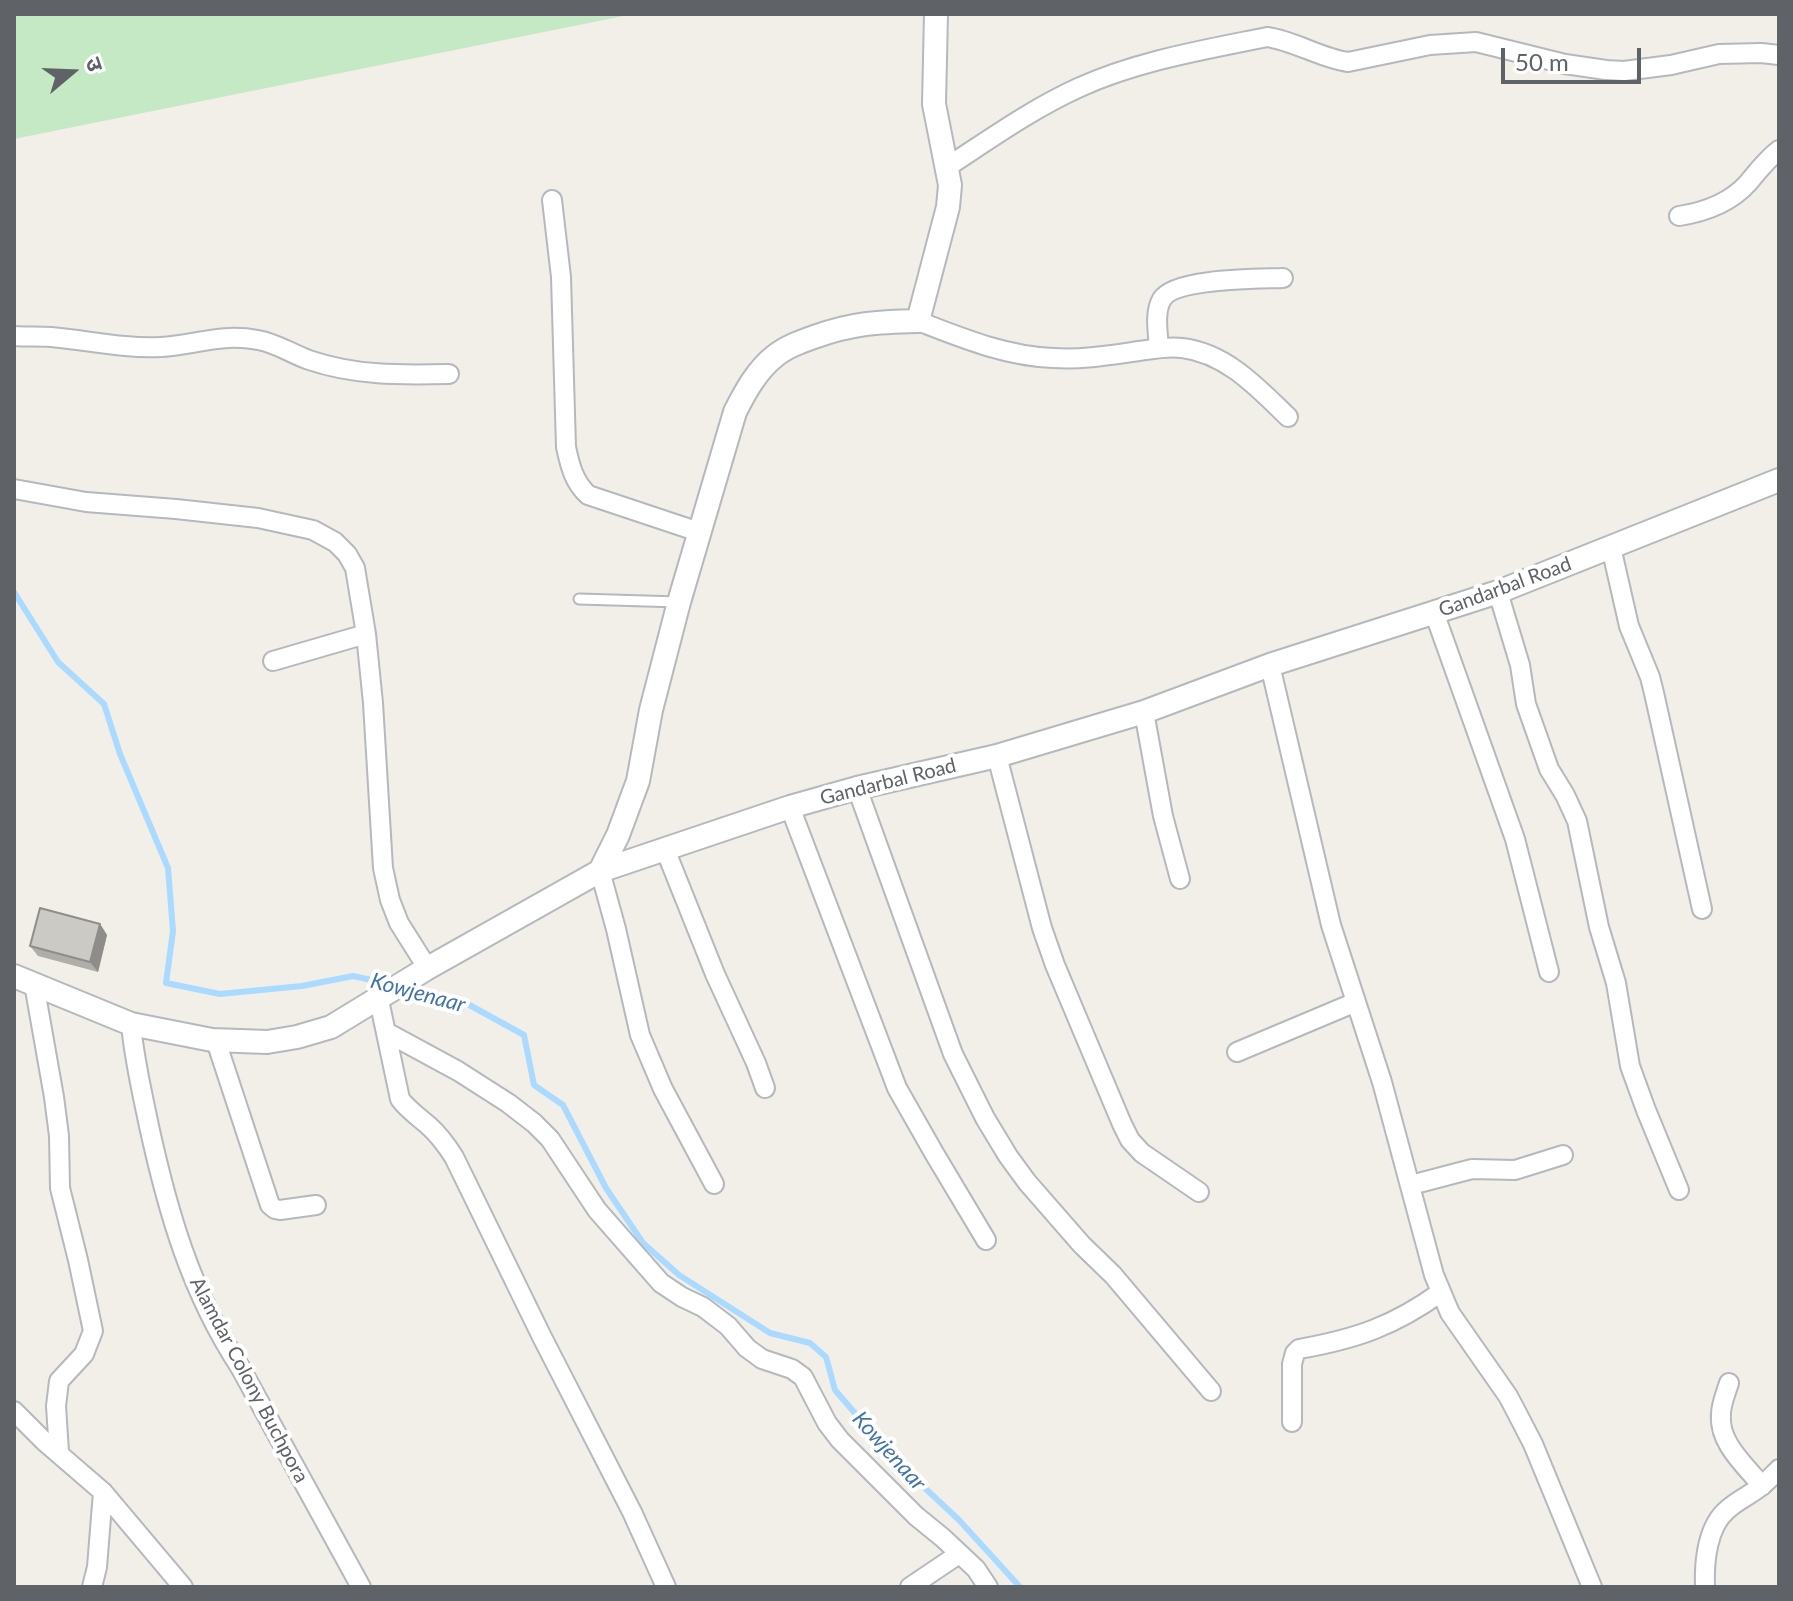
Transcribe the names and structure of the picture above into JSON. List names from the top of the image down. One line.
{"streets":{"street":["Gandarbal Road","Alamdar Colony Buchpora"]},"crossings":[["Gandarbal Road","Alamdar Colony Buchpora"]],"water":["Kowjenaar"],"scale_bar":"50 m","north":"right"}
